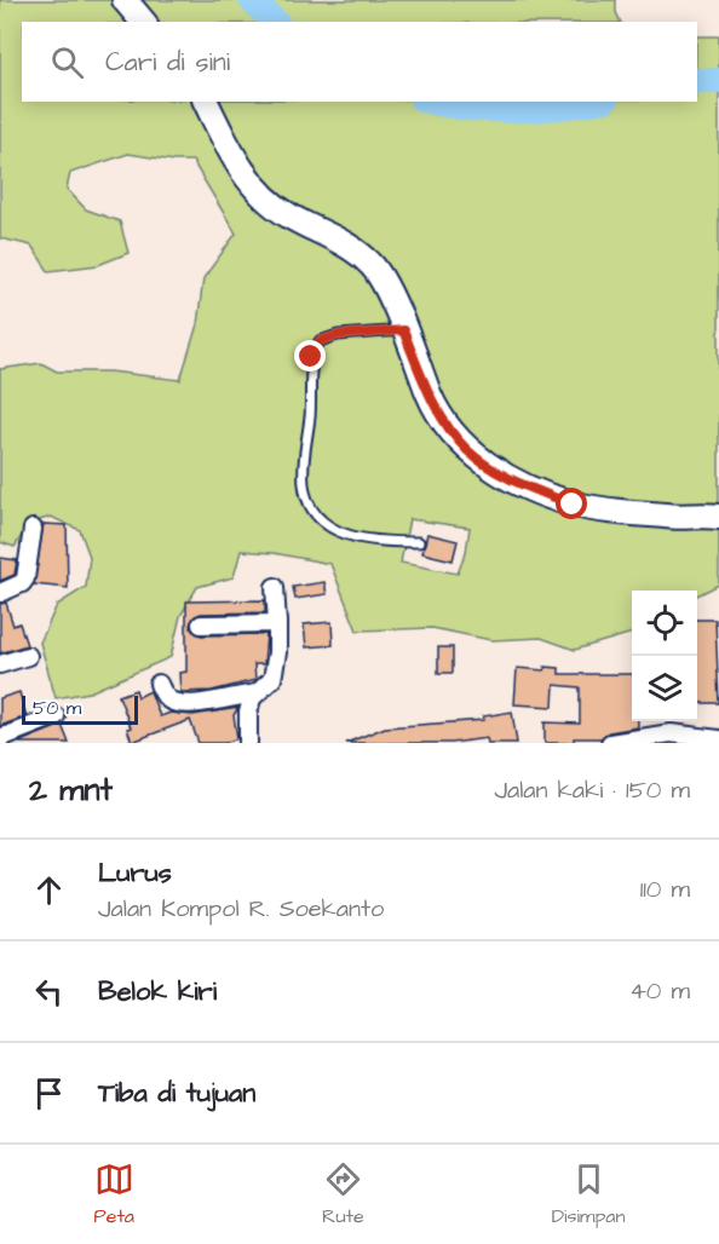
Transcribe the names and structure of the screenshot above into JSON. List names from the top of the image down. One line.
{"scale_bar":"50 m","page":{"search":"Cari di sini","scale":"50 m","heading":["2 mnt","Jalan kaki · 150 m"],"list":[["Lurus","Jalan Kompol R. Soekanto","110 m"],["Belok kiri","40 m"],"Tiba di tujuan"],"nav":["Peta","Rute","Disimpan"]}}
